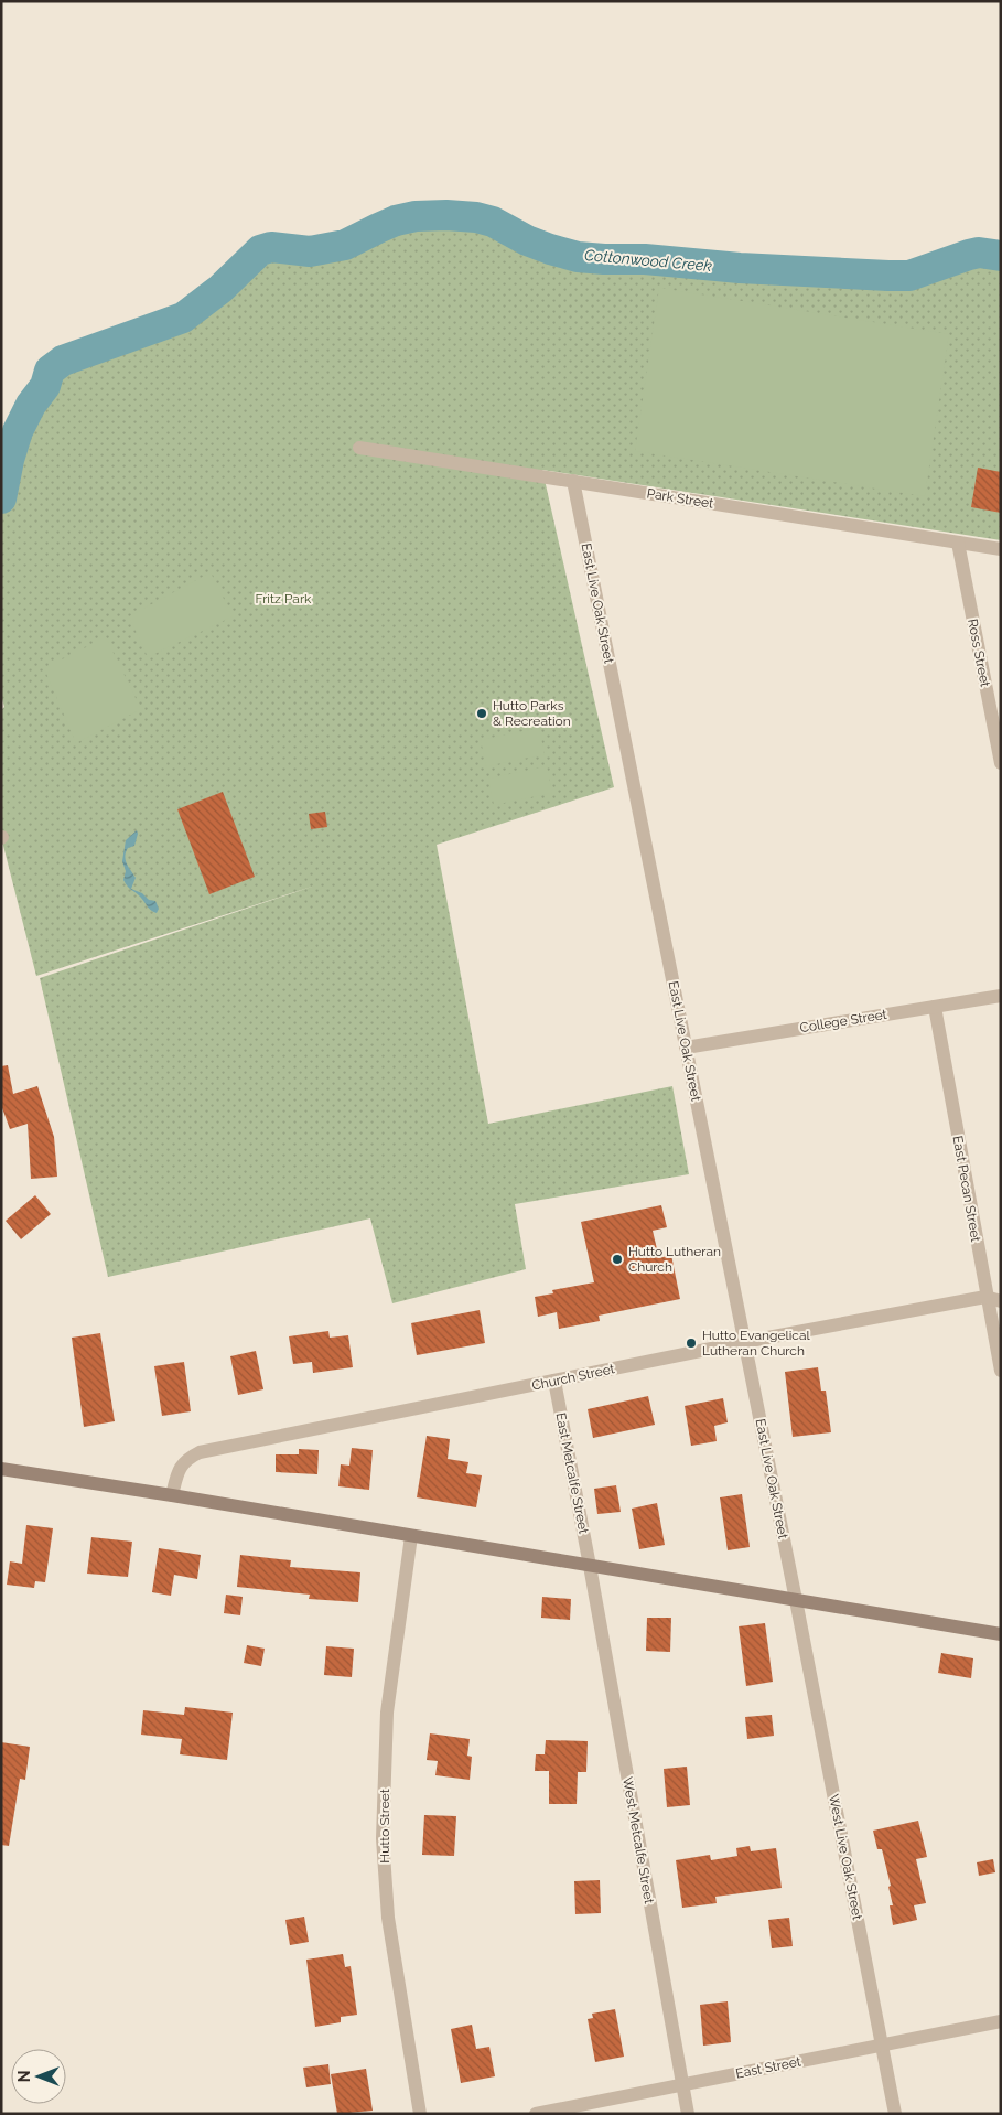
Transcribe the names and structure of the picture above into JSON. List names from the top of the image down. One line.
{"streets":{"street":["Park Street","East Live Oak Street","Ross Street","College Street","East Pecan Street","Church Street","East Metcalfe Street","Hutto Street","West Metcalfe Street","West Live Oak Street","East Street"]},"crossings":[["Park Street","East Live Oak Street"],["Park Street","Ross Street"],["East Live Oak Street","College Street"],["East Live Oak Street","Church Street"],["East Live Oak Street","West Live Oak Street"],["College Street","East Pecan Street"],["East Pecan Street","Church Street"],["Church Street","East Metcalfe Street"],["East Metcalfe Street","West Metcalfe Street"],["West Metcalfe Street","East Street"],["West Live Oak Street","East Street"]],"water":["Cottonwood Creek"],"parks":["Fritz Park"],"places":["Hutto Parks & Recreation","Hutto Lutheran Church","Hutto Evangelical Lutheran Church"],"north":"left"}
